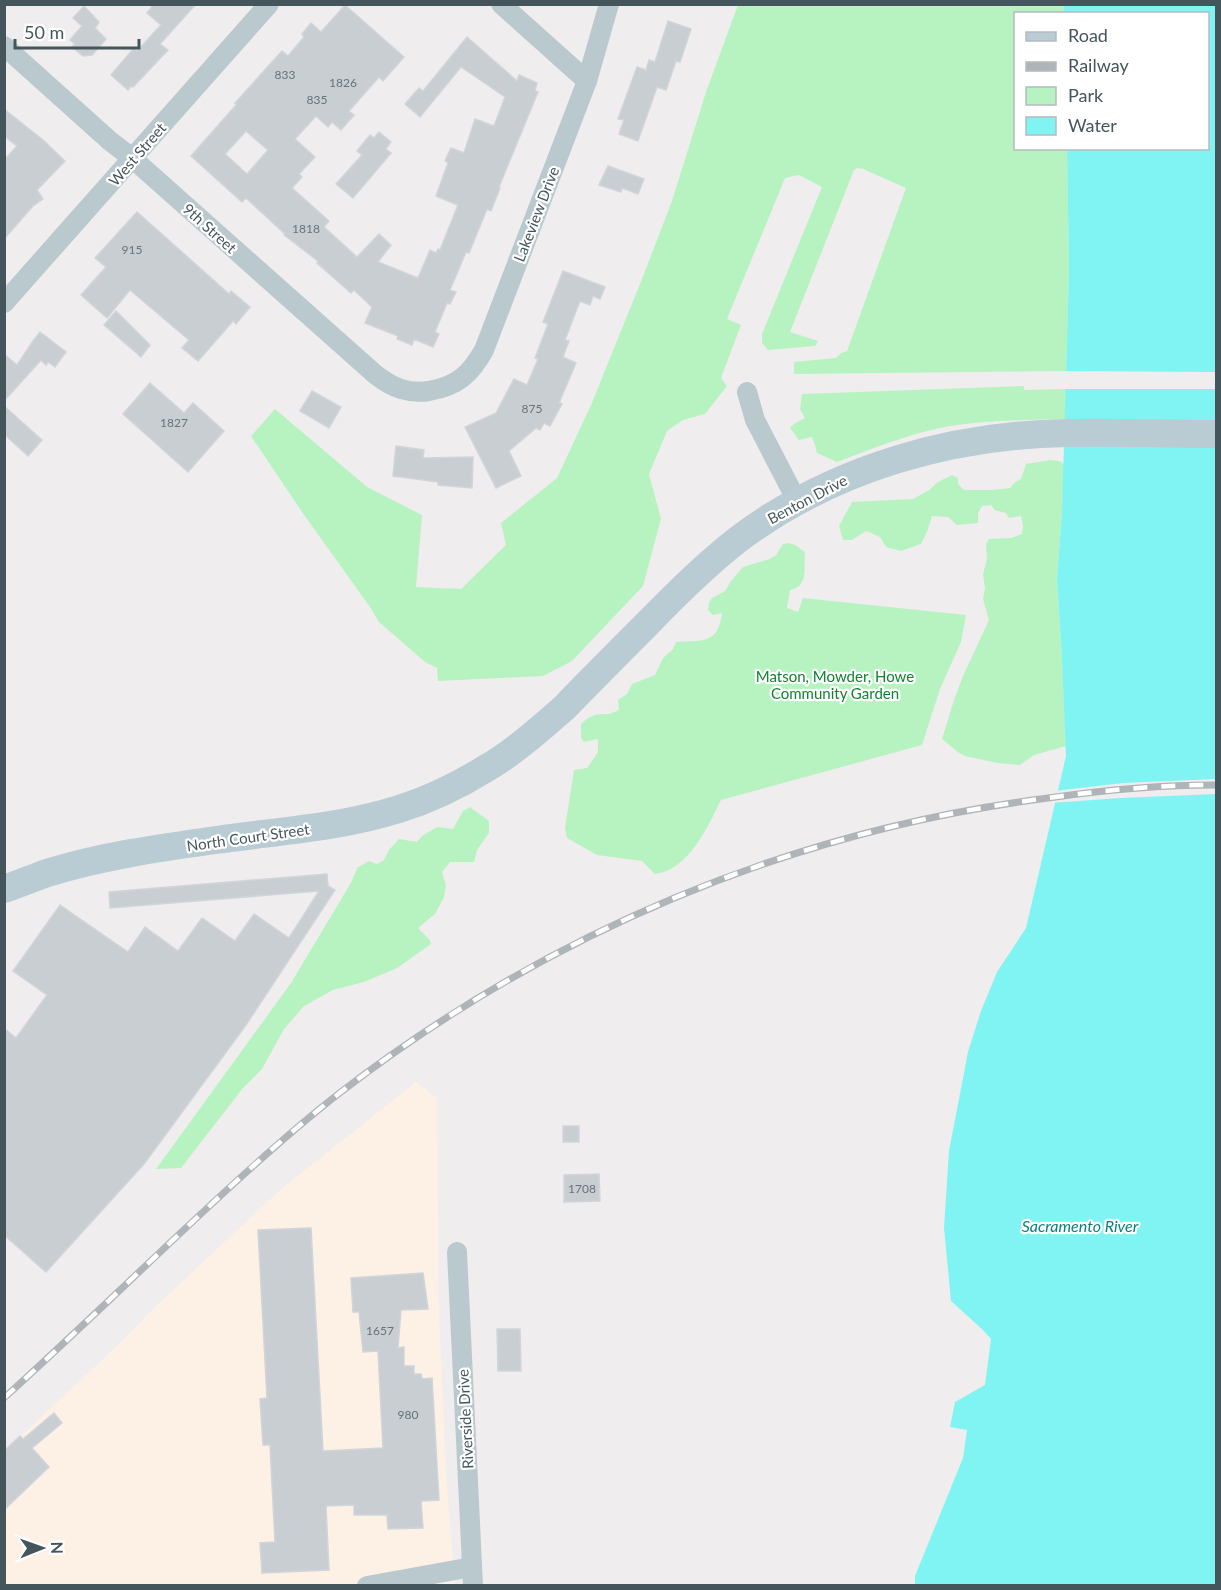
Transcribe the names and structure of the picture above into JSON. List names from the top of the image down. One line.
{"streets":{"street":["West Street","Lakeview Drive","9th Street","Benton Drive","North Court Street","Riverside Drive"]},"crossings":[["West Street","9th Street"],["Lakeview Drive","9th Street"],["Benton Drive","North Court Street"]],"water":["Sacramento River"],"parks":["Matson, Mowder, Howe Community Garden"],"house_numbers":["833","1826","835","1818","915","875","1827","1708","1657","980"],"legend":["Road","Railway","Park","Water"],"scale_bar":"50 m","north":"right"}
